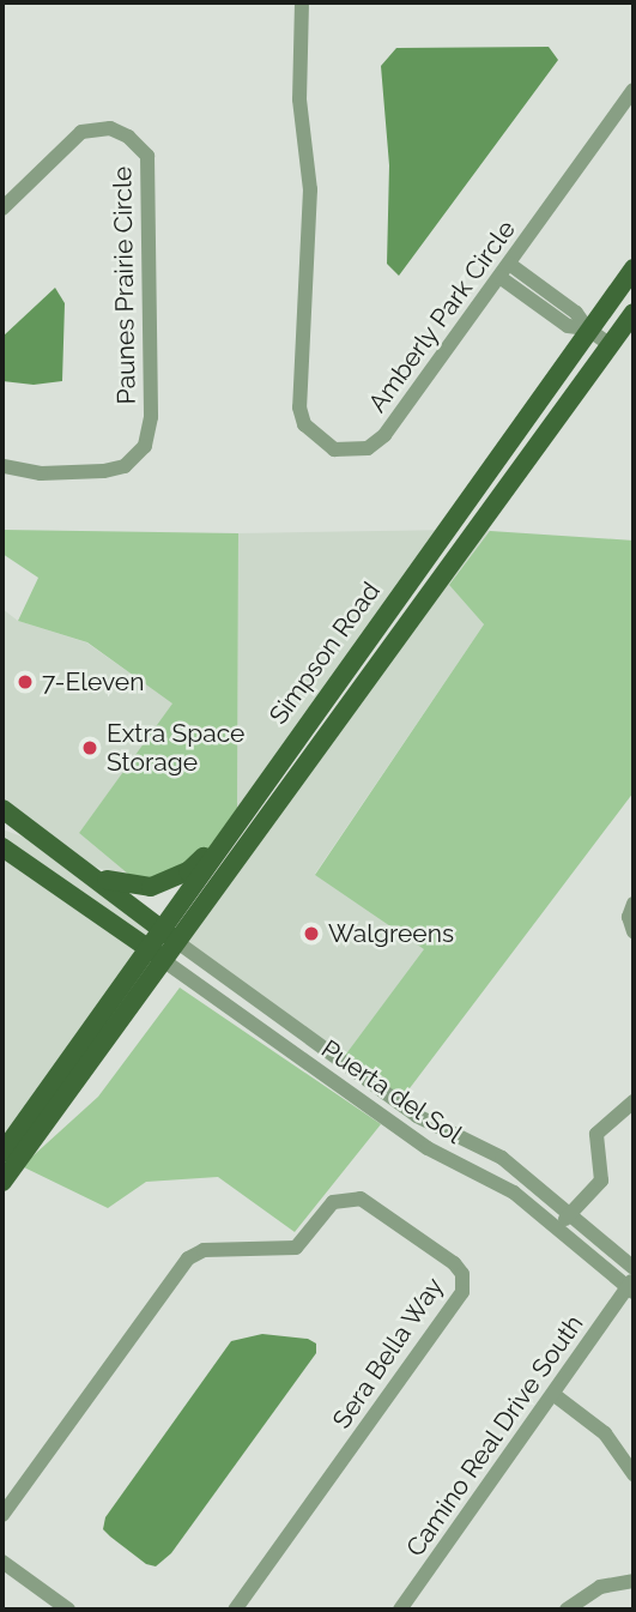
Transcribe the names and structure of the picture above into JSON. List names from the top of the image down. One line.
{"streets":{"main road":["Simpson Road"],"street":["Paunes Prairie Circle","Amberly Park Circle","Puerta del Sol","Sera Bella Way","Camino Real Drive South"]},"crossings":[["Simpson Road","Puerta del Sol"],["Puerta del Sol","Camino Real Drive South"]],"places":["7-Eleven","Extra Space Storage","Walgreens"]}
